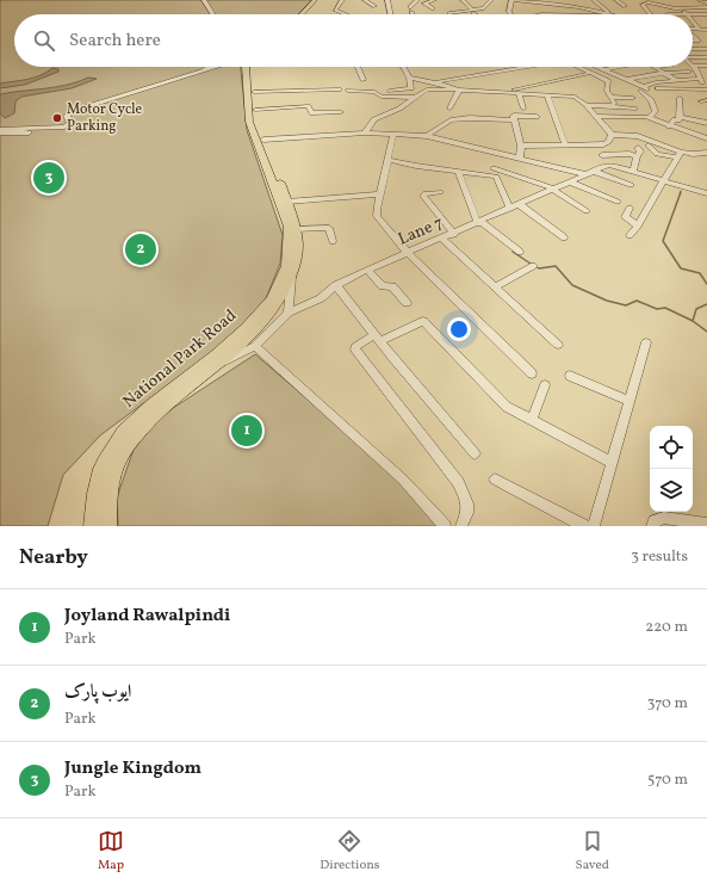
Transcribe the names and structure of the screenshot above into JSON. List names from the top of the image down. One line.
{"streets":{"main road":["National Park Road"],"street":["Lane 7"]},"crossings":[["Lane 7","National Park Road"]],"places":["Motor Cycle Parking"],"page":{"search":"Search here","pins":["3","2","1"],"heading":["Nearby","3 results"],"list":[{"mark":"1","name":"Joyland Rawalpindi","note":"Park","value":"220 m"},{"mark":"2","name":"ایوب پارک","note":"Park","value":"370 m"},{"mark":"3","name":"Jungle Kingdom","note":"Park","value":"570 m"}],"nav":["Map","Directions","Saved"]}}
